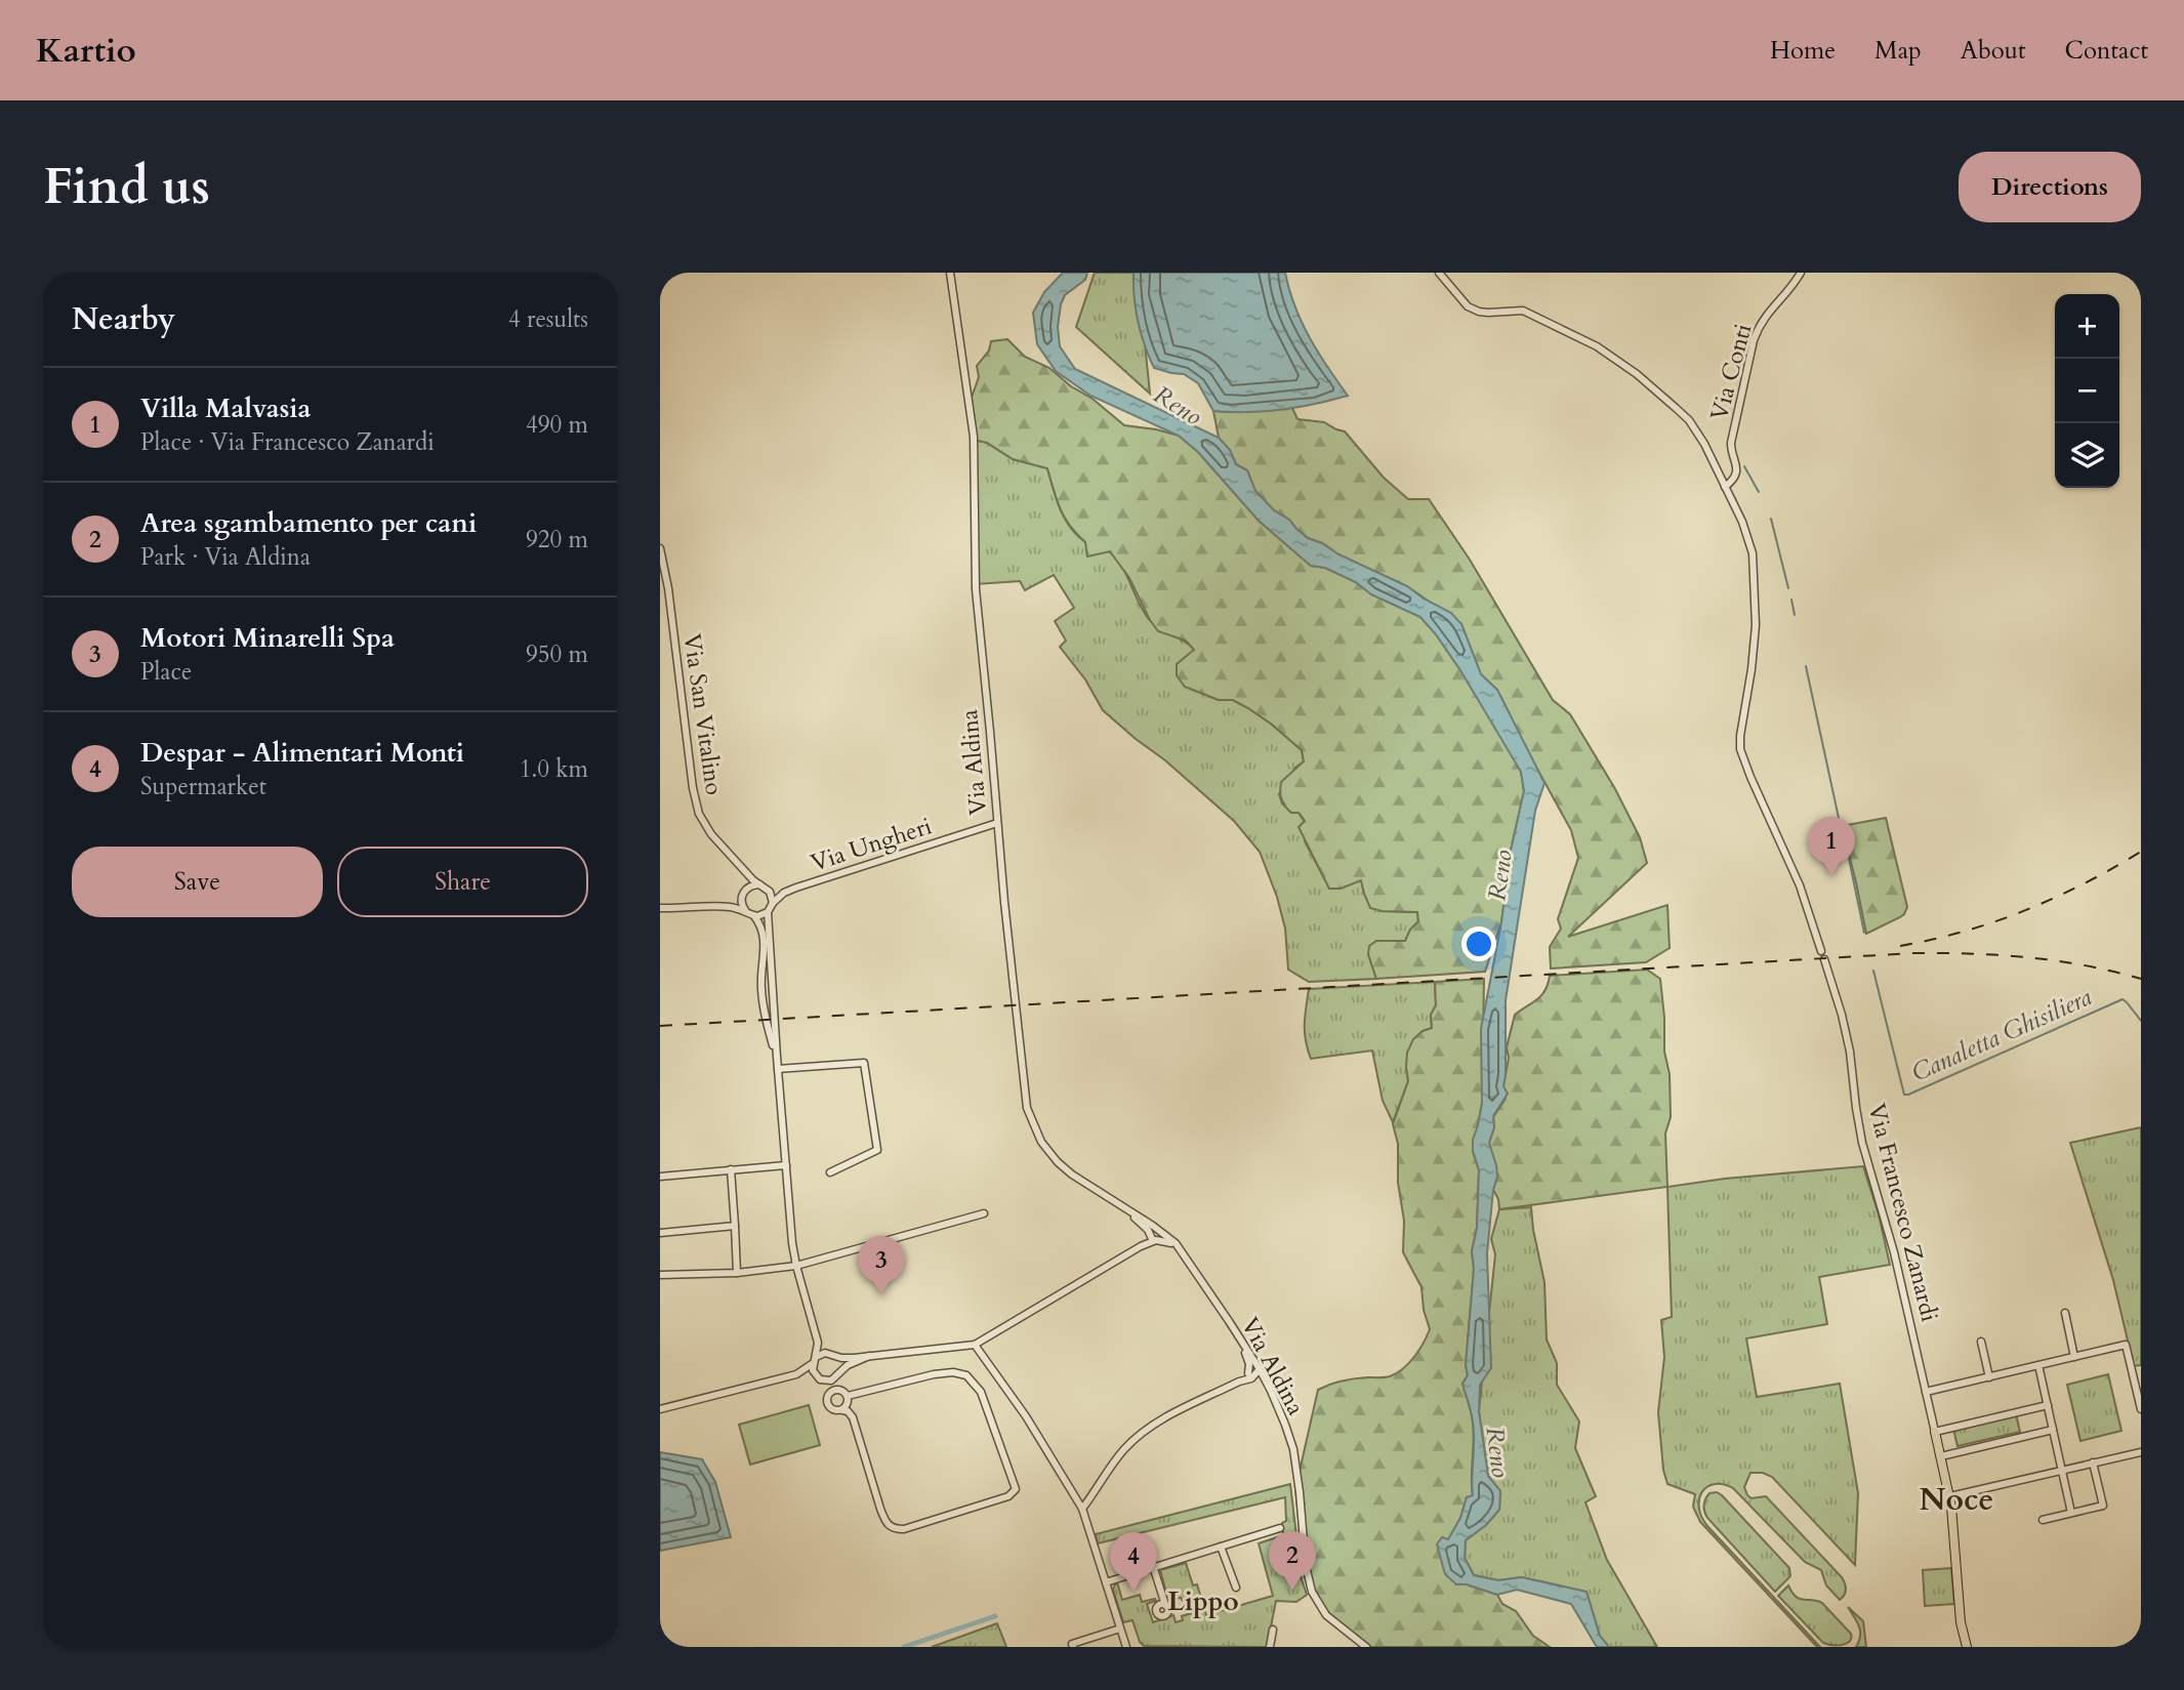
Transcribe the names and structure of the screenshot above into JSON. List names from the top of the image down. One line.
{"streets":{"main road":["Via Francesco Zanardi"],"street":["Via Conti","Via San Vitalino","Via Aldina","Via Ungheri"]},"crossings":[["Via Conti","Via Francesco Zanardi"],["Via San Vitalino","Via Ungheri"],["Via Aldina","Via Ungheri"]],"districts":["Noce","Lippo"],"water":["Reno","Canaletta Ghisiliera"],"page":{"header":"Kartio","nav":["Home","Map","About","Contact"],"buttons":["Directions",["Save","Share"]],"title":"Find us","heading":["Nearby","4 results"],"map_buttons":["+","−"],"list":[{"mark":"1","name":"Villa Malvasia","note":"Place · Via Francesco Zanardi","value":"490 m"},{"mark":"2","name":"Area sgambamento per cani","note":"Park · Via Aldina","value":"920 m"},{"mark":"3","name":"Motori Minarelli Spa","note":"Place","value":"950 m"},{"mark":"4","name":"Despar - Alimentari Monti","note":"Supermarket","value":"1.0 km"}],"pins":["1","3","2","4"]}}
